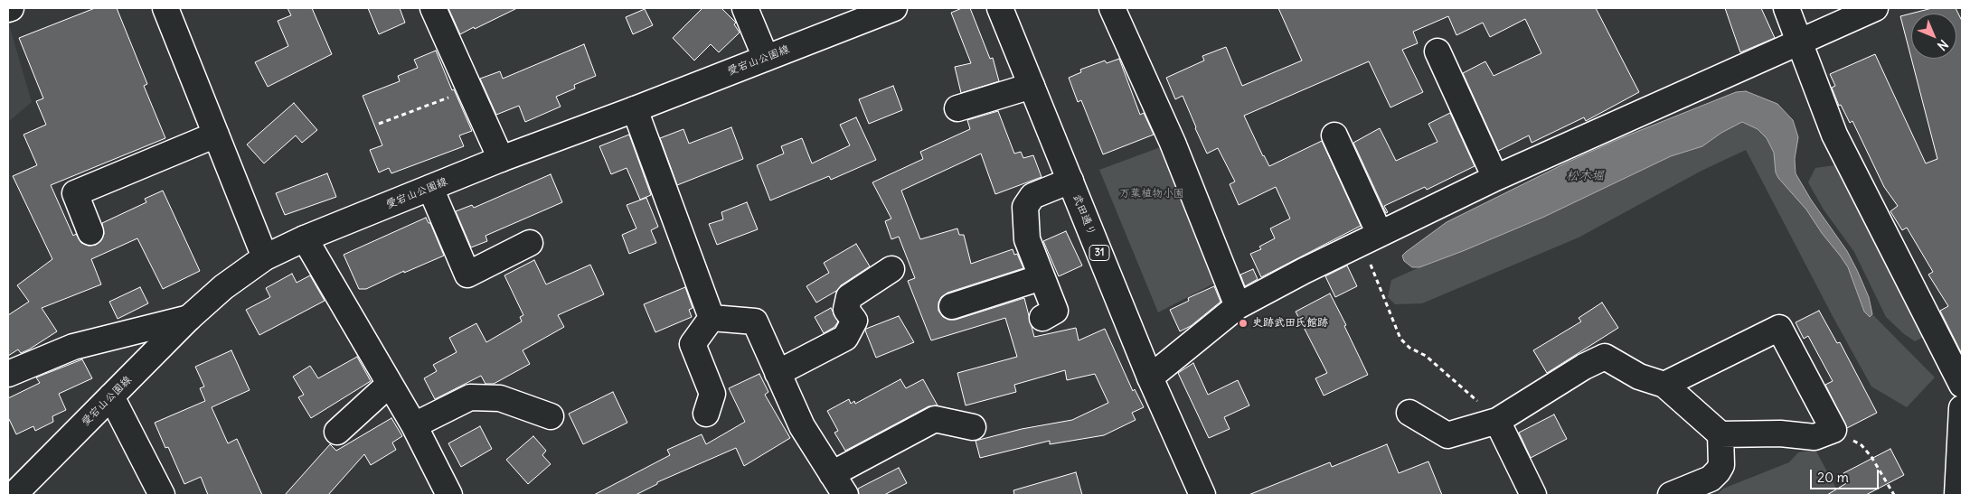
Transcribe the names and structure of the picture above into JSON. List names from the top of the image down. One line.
{"streets":{"main road":["愛宕山公園線","武田通り","31"]},"water":["松木堀"],"parks":["万葉植物小園"],"places":["史跡武田氏館跡"],"scale_bar":"20 m","north":"bottom right"}
